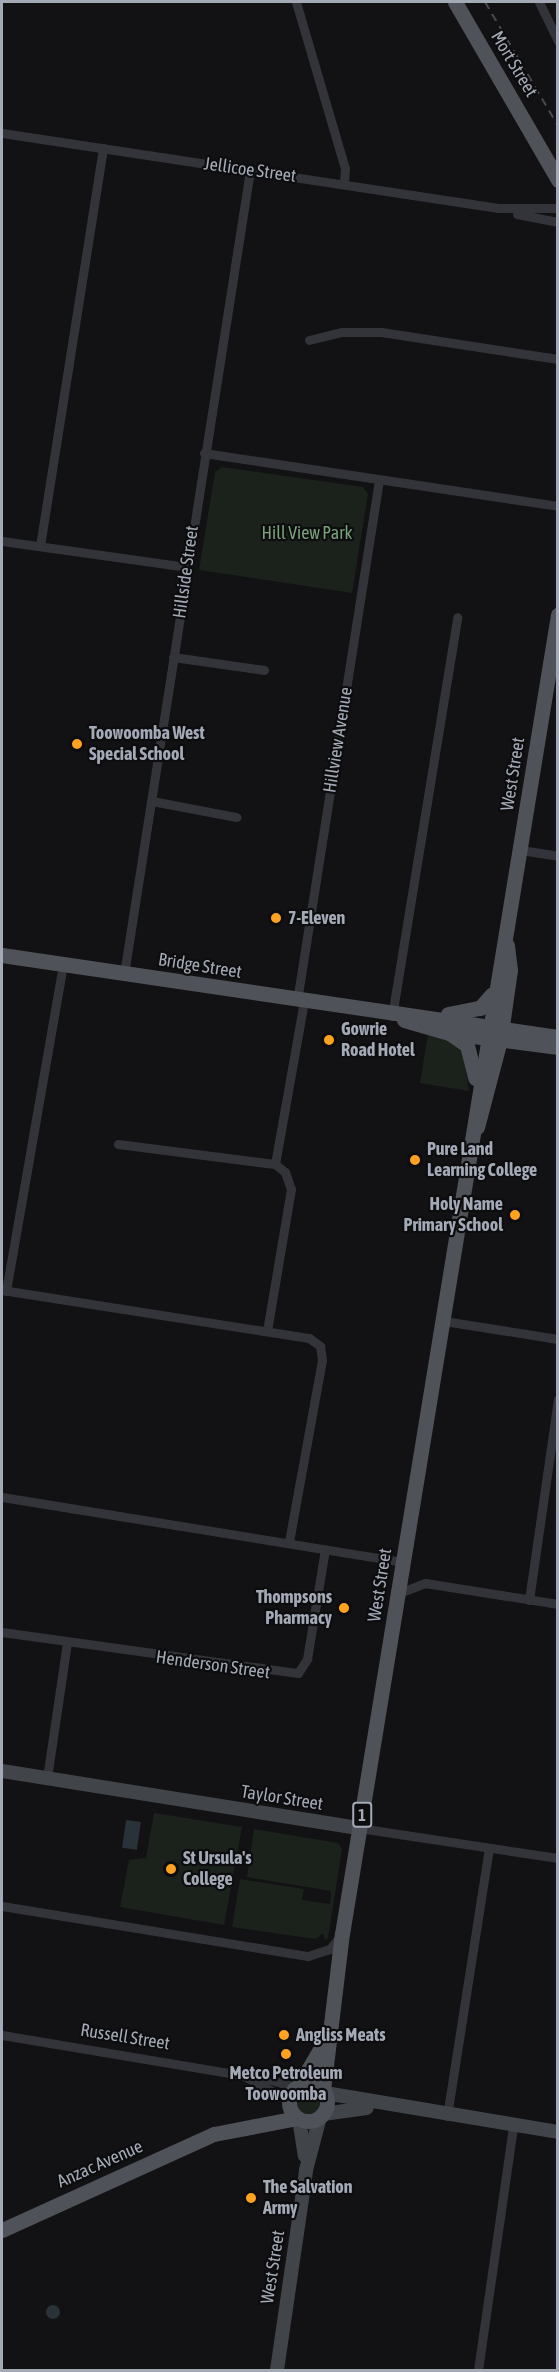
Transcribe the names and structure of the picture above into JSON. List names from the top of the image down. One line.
{"streets":{"main road":["Mort Street","West Street","Bridge Street","Taylor Street","1","Anzac Avenue"],"street":["Jellicoe Street","Hillside Street","Hillview Avenue","Henderson Street","Russell Street"]},"crossings":[["Jellicoe Street","Hillside Street"],["Hillside Street","Bridge Street"],["Hillview Avenue","Bridge Street"],["West Street","Bridge Street"],["West Street","Taylor Street"],["West Street","1"],["West Street","Russell Street"],["West Street","Anzac Avenue"],["1","Russell Street"],["1","Anzac Avenue"],["Russell Street","Anzac Avenue"]],"parks":["Hill View Park"],"places":["Toowoomba West Special School","7-Eleven","Gowrie Road Hotel","Pure Land Learning College","Holy Name Primary School","Thompsons Pharmacy","St Ursula's College","Angliss Meats","Metco Petroleum Toowoomba","The Salvation Army"]}
